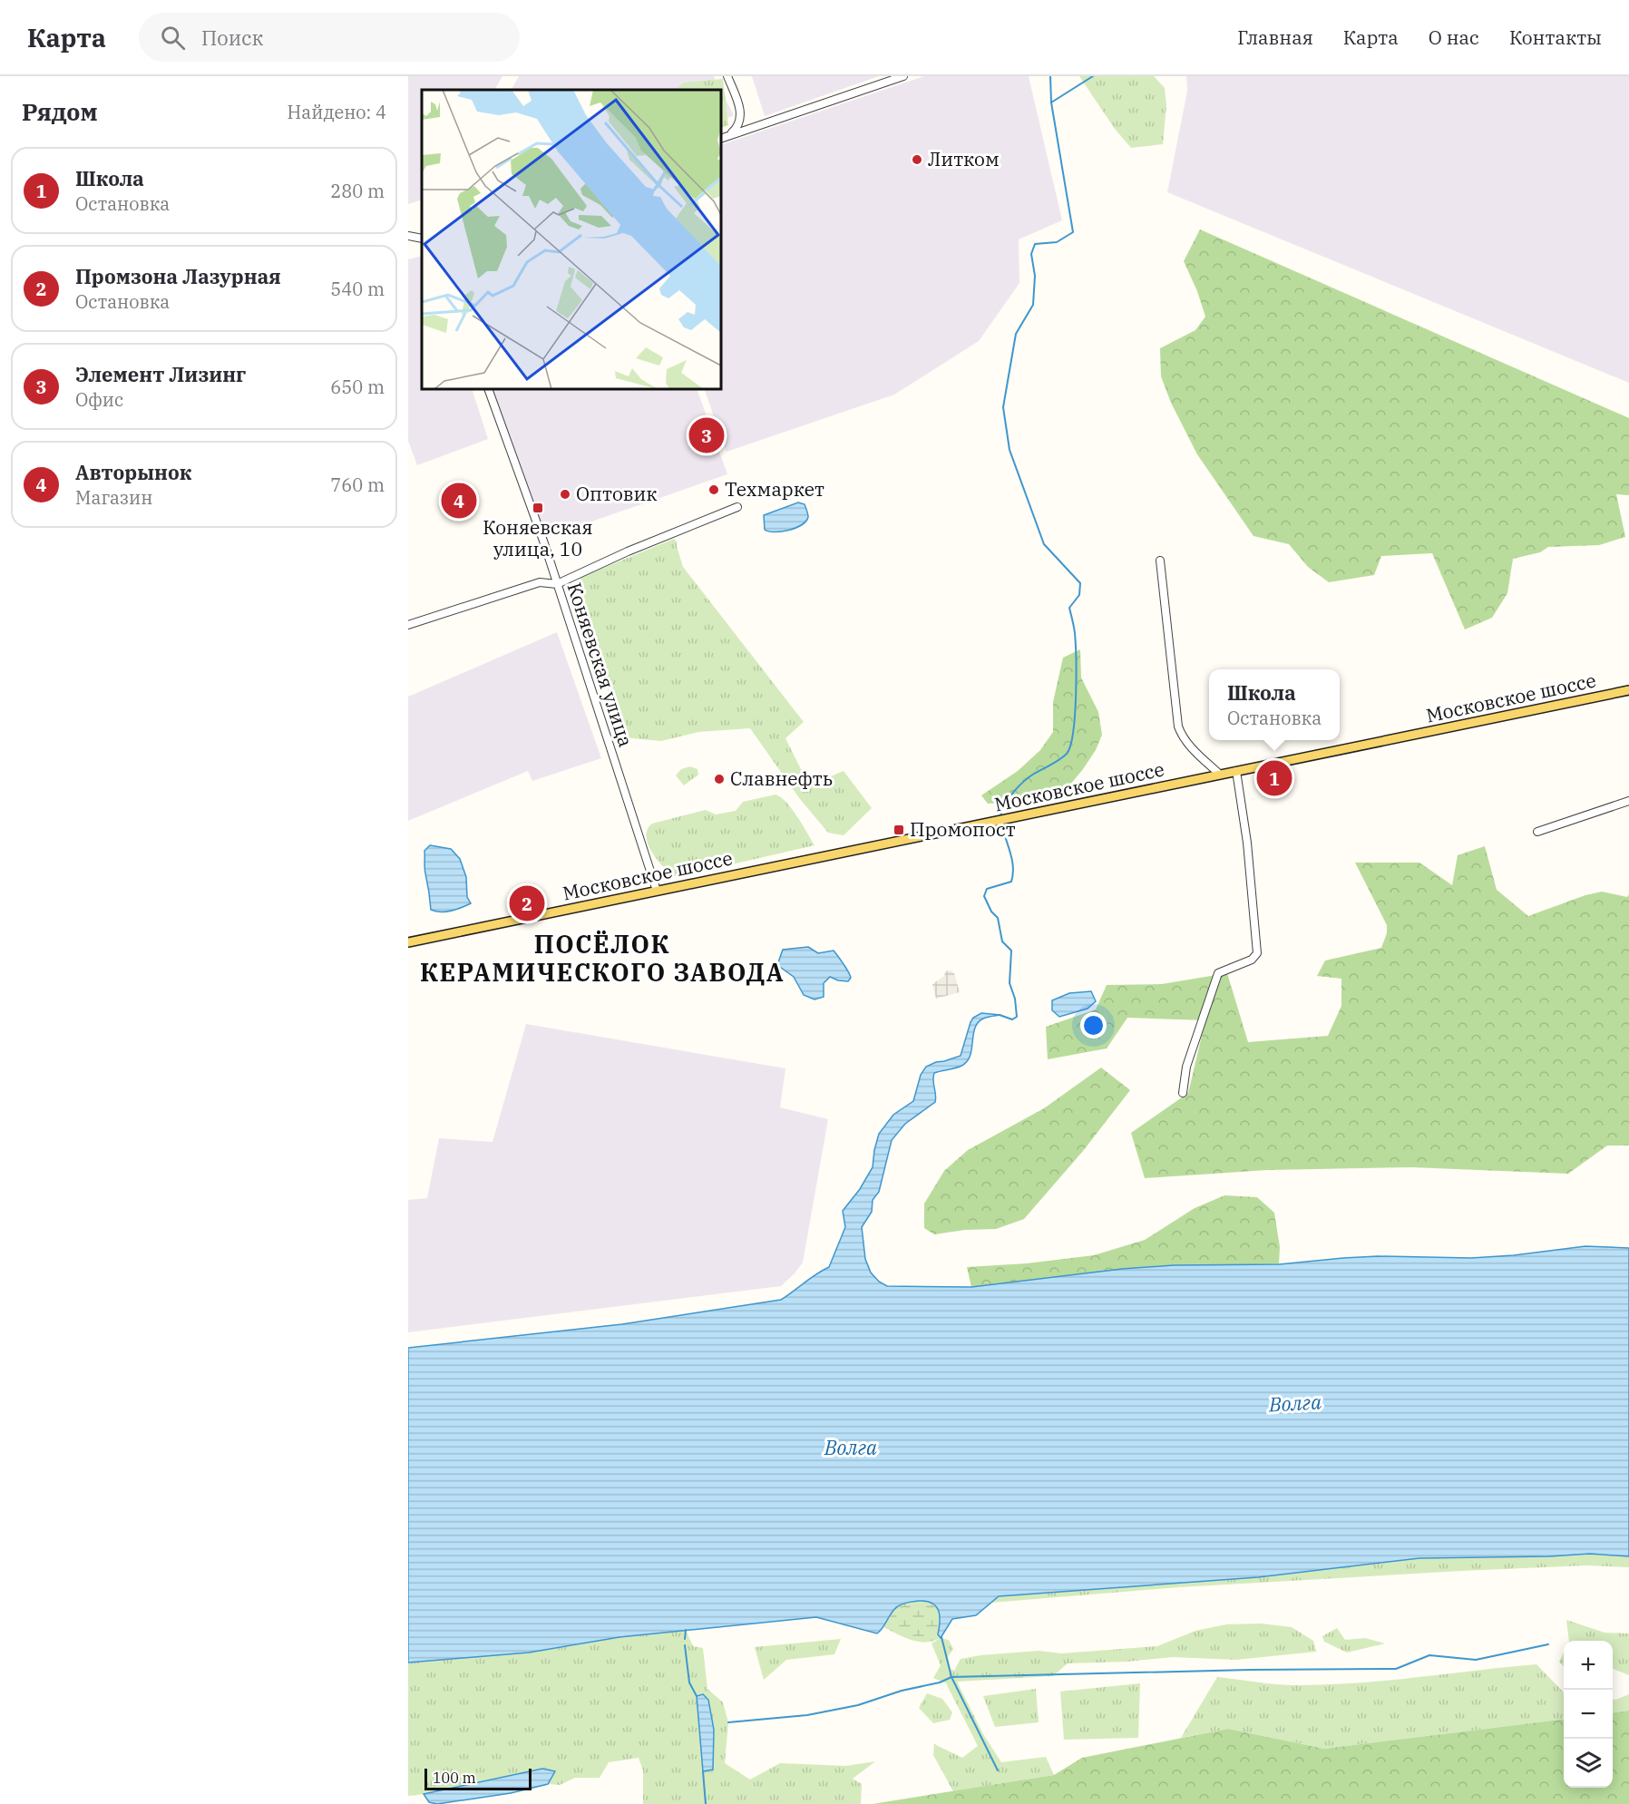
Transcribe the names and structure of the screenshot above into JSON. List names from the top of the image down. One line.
{"streets":{"main road":["Московское шоссе"],"street":["Коняевская улица"]},"crossings":[["Коняевская улица","Московское шоссе"]],"districts":["ПОСЁЛОК КЕРАМИЧЕСКОГО ЗАВОДА"],"water":["Волга"],"places":{"other":["Литком","Техмаркет","Оптовик","Славнефть"],"transit":["Коняевская улица, 10","Промопост"]},"scale_bar":"100 m","page":{"header":"Карта","search":"Поиск","nav":["Главная","Карта","О нас","Контакты"],"heading":["Рядом","Найдено: 4"],"list":[{"mark":"1","name":"Школа","note":"Остановка","value":"280 m"},{"mark":"2","name":"Промзона Лазурная","note":"Остановка","value":"540 m"},{"mark":"3","name":"Элемент Лизинг","note":"Офис","value":"650 m"},{"mark":"4","name":"Авторынок","note":"Магазин","value":"760 m"}],"pins":["3","4","1","2"],"popup":["Школа","Остановка"],"map_buttons":["+","−"],"scale":"100 m"}}
